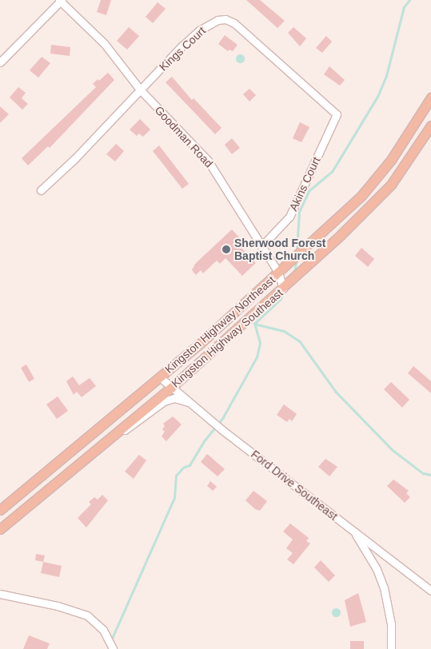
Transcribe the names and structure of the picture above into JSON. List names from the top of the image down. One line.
{"streets":{"main road":["Kingston Highway Northeast","Kingston Highway Southeast"],"street":["Kings Court","Goodman Road","Akins Court","Ford Drive Southeast"]},"crossings":[["Kings Court","Goodman Road"],["Kings Court","Akins Court"],["Goodman Road","Akins Court"],["Goodman Road","Kingston Highway Northeast"],["Goodman Road","Kingston Highway Southeast"],["Kingston Highway Northeast","Ford Drive Southeast"],["Kingston Highway Southeast","Ford Drive Southeast"]],"places":["Sherwood Forest Baptist Church"]}
